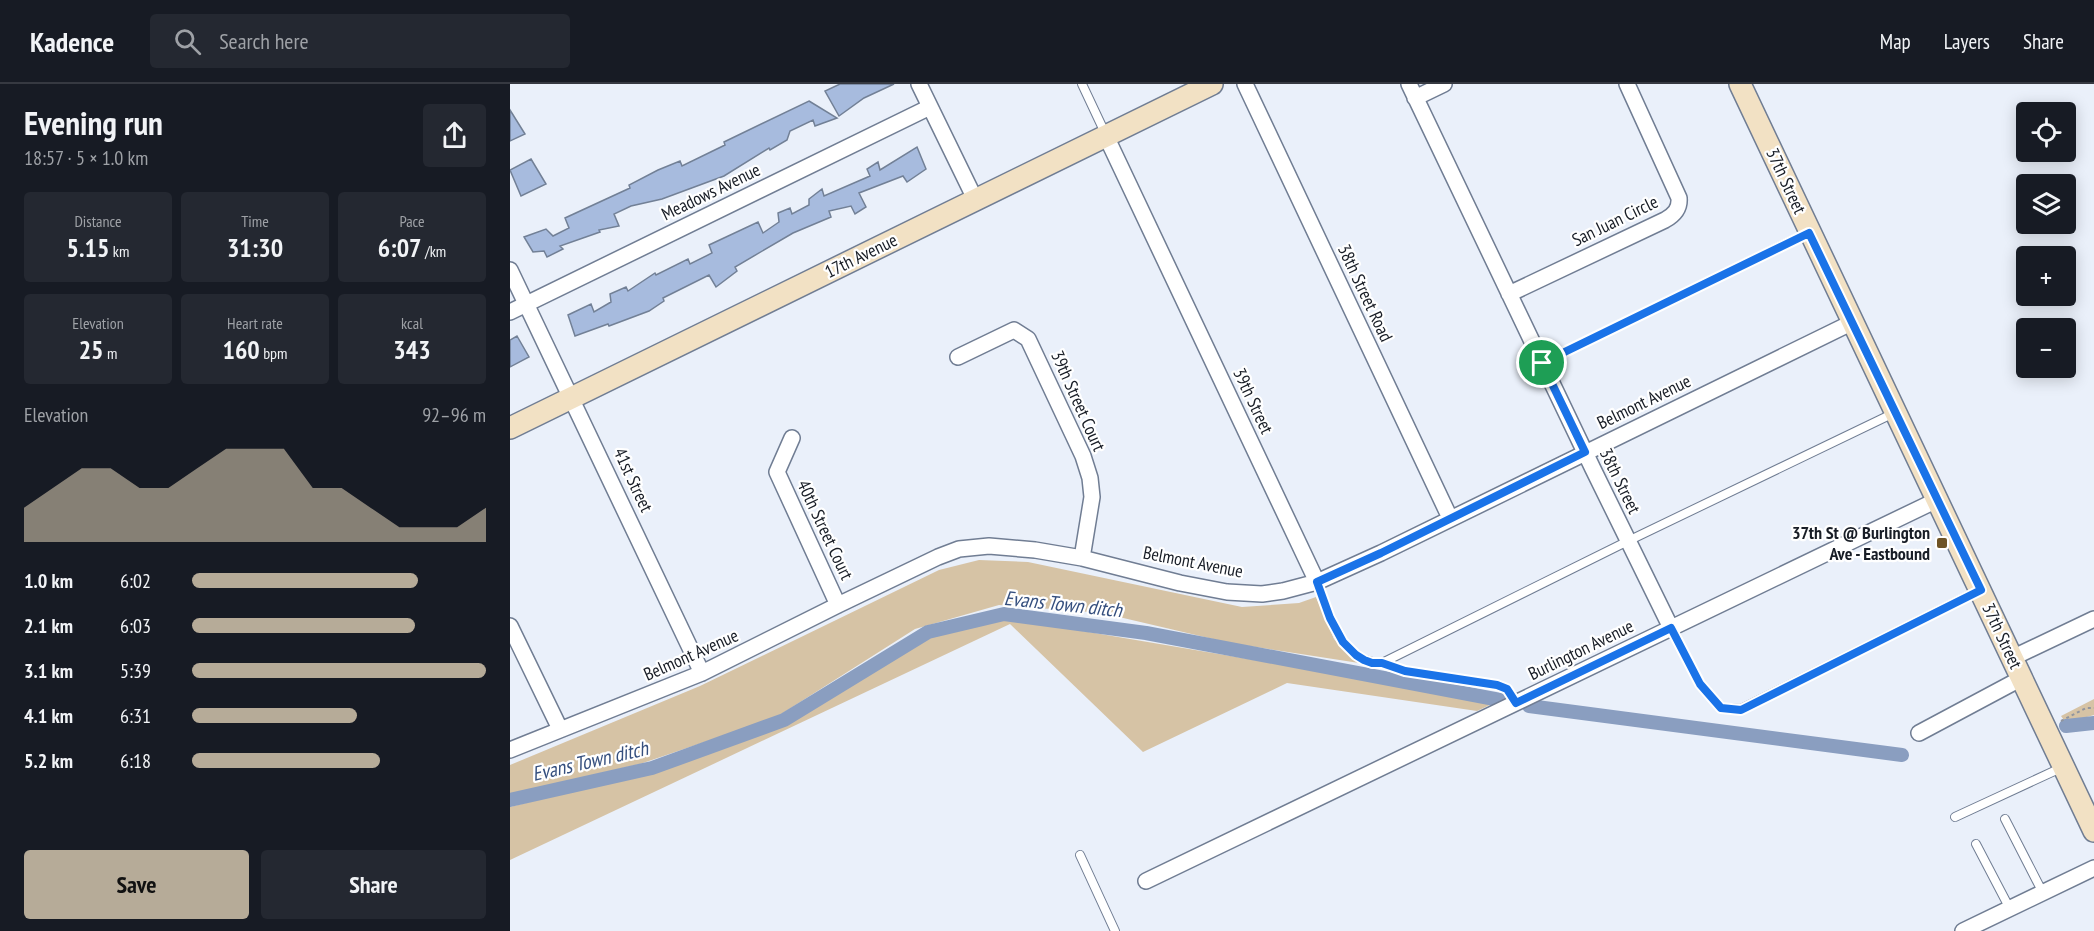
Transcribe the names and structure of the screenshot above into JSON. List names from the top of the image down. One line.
{"streets":{"main road":["37th Street","17th Avenue"],"street":["Meadows Avenue","San Juan Circle","38th Street Road","39th Street Court","39th Street","Belmont Avenue","41st Street","38th Street","40th Street Court","Burlington Avenue"]},"crossings":[["37th Street","Belmont Avenue"],["37th Street","38th Street"],["37th Street","Burlington Avenue"],["Meadows Avenue","41st Street"],["San Juan Circle","38th Street"],["17th Avenue","39th Street"],["17th Avenue","41st Street"],["38th Street Road","Belmont Avenue"],["39th Street Court","Belmont Avenue"],["39th Street","Belmont Avenue"],["Belmont Avenue","41st Street"],["Belmont Avenue","38th Street"],["Belmont Avenue","40th Street Court"],["38th Street","Burlington Avenue"]],"water":["Evans Town ditch"],"places":{"transit":["37th St @ Burlington Ave - Eastbound"]},"page":{"header":"Kadence","search":"Search here","nav":["Map","Layers","Share"],"heading":["Evening run","18:57 · 5 × 1.0 km"],"map_buttons":["+","−"],"stats":[["Distance","5.15 km"],["Time","31:30"],["Pace","6:07 /km"],["Elevation","25 m"],["Heart rate","160 bpm"],["kcal","343"]],"chart":["Elevation","92–96 m"],"list":[{"name":"1.0 km","note":"6:02"},{"name":"2.1 km","note":"6:03"},{"name":"3.1 km","note":"5:39"},{"name":"4.1 km","note":"6:31"},{"name":"5.2 km","note":"6:18"}],"buttons":["Save","Share"]}}
